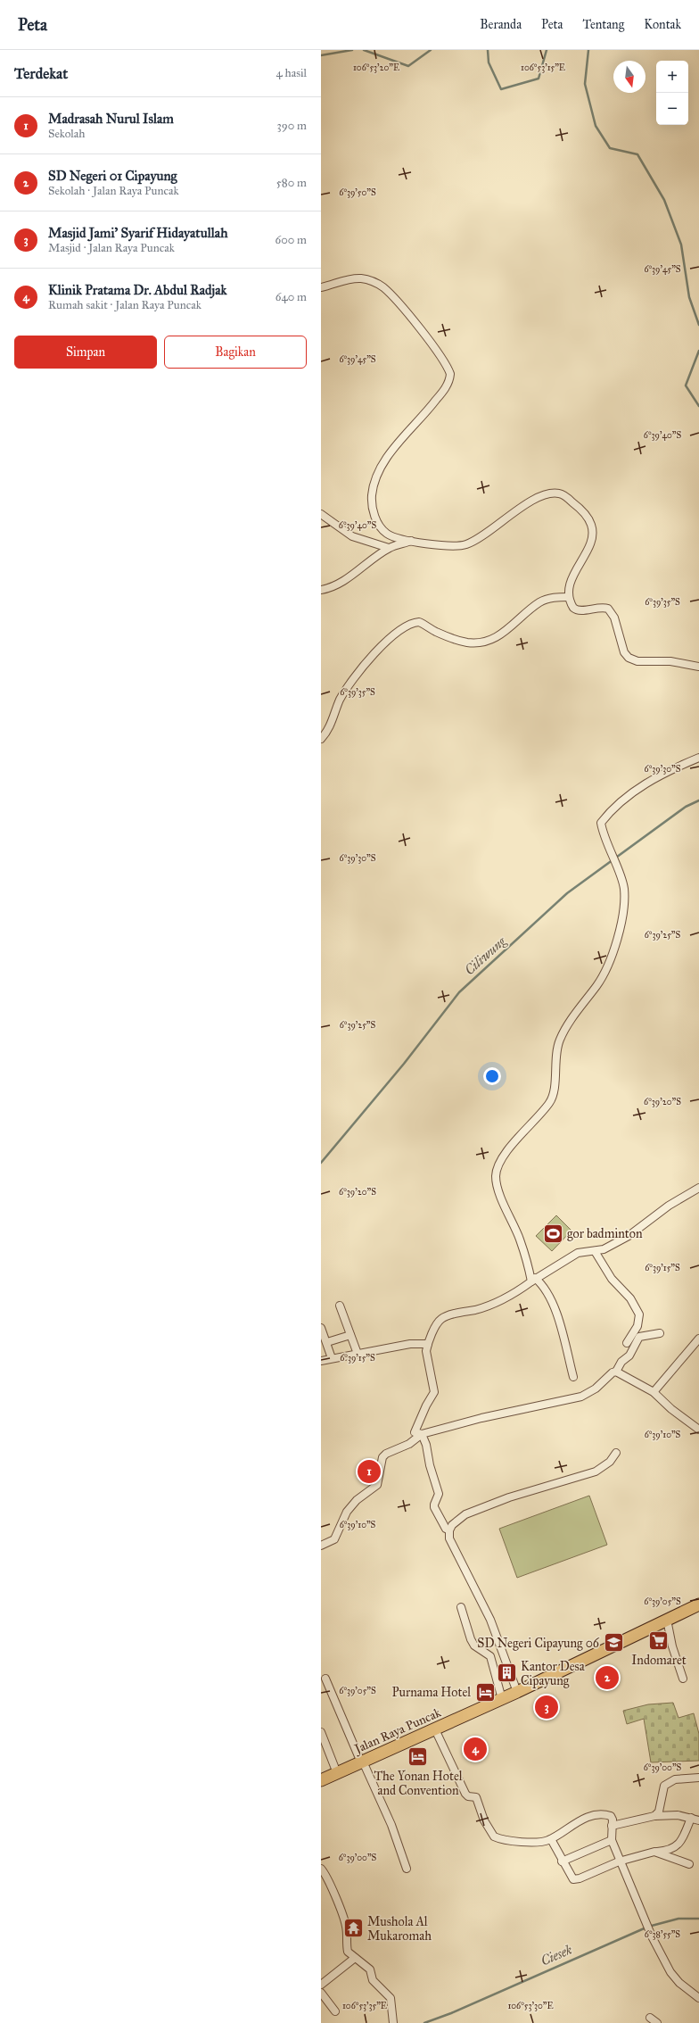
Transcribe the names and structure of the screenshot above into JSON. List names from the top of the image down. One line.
{"streets":{"highway":["Jalan Raya Puncak"]},"water":["Ciliwung","Ciesek"],"places":{"sports":["gor badminton"],"supermarket":["Indomaret"],"school or university":["SD Negeri Cipayung 06"],"building":["Kantor Desa Cipayung"],"hotel":["Purnama Hotel","The Yonan Hotel and Convention"],"temple":["Mushola Al Mukaromah"]},"north":"bottom","page":{"header":"Peta","nav":["Beranda","Peta","Tentang","Kontak"],"heading":["Terdekat","4 hasil"],"map_buttons":["+","−"],"list":[{"mark":"1","name":"Madrasah Nurul Islam","note":"Sekolah","value":"390 m"},{"mark":"2","name":"SD Negeri 01 Cipayung","note":"Sekolah · Jalan Raya Puncak","value":"580 m"},{"mark":"3","name":"Masjid Jami' Syarif Hidayatullah","note":"Masjid · Jalan Raya Puncak","value":"600 m"},{"mark":"4","name":"Klinik Pratama Dr. Abdul Radjak","note":"Rumah sakit · Jalan Raya Puncak","value":"640 m"}],"buttons":["Simpan","Bagikan"],"pins":["1","2","3","4"]},"coordinates":["106°53'20\"E","106°53'15\"E","6°39'50\"S","6°39'45\"S","6°39'40\"S","6°39'35\"S","6°39'30\"S","6°39'25\"S","6°39'20\"S","6°39'15\"S","6°39'10\"S","6°39'05\"S","6°39'00\"S","6°38'55\"S","106°53'35\"E","106°53'30\"E"]}
